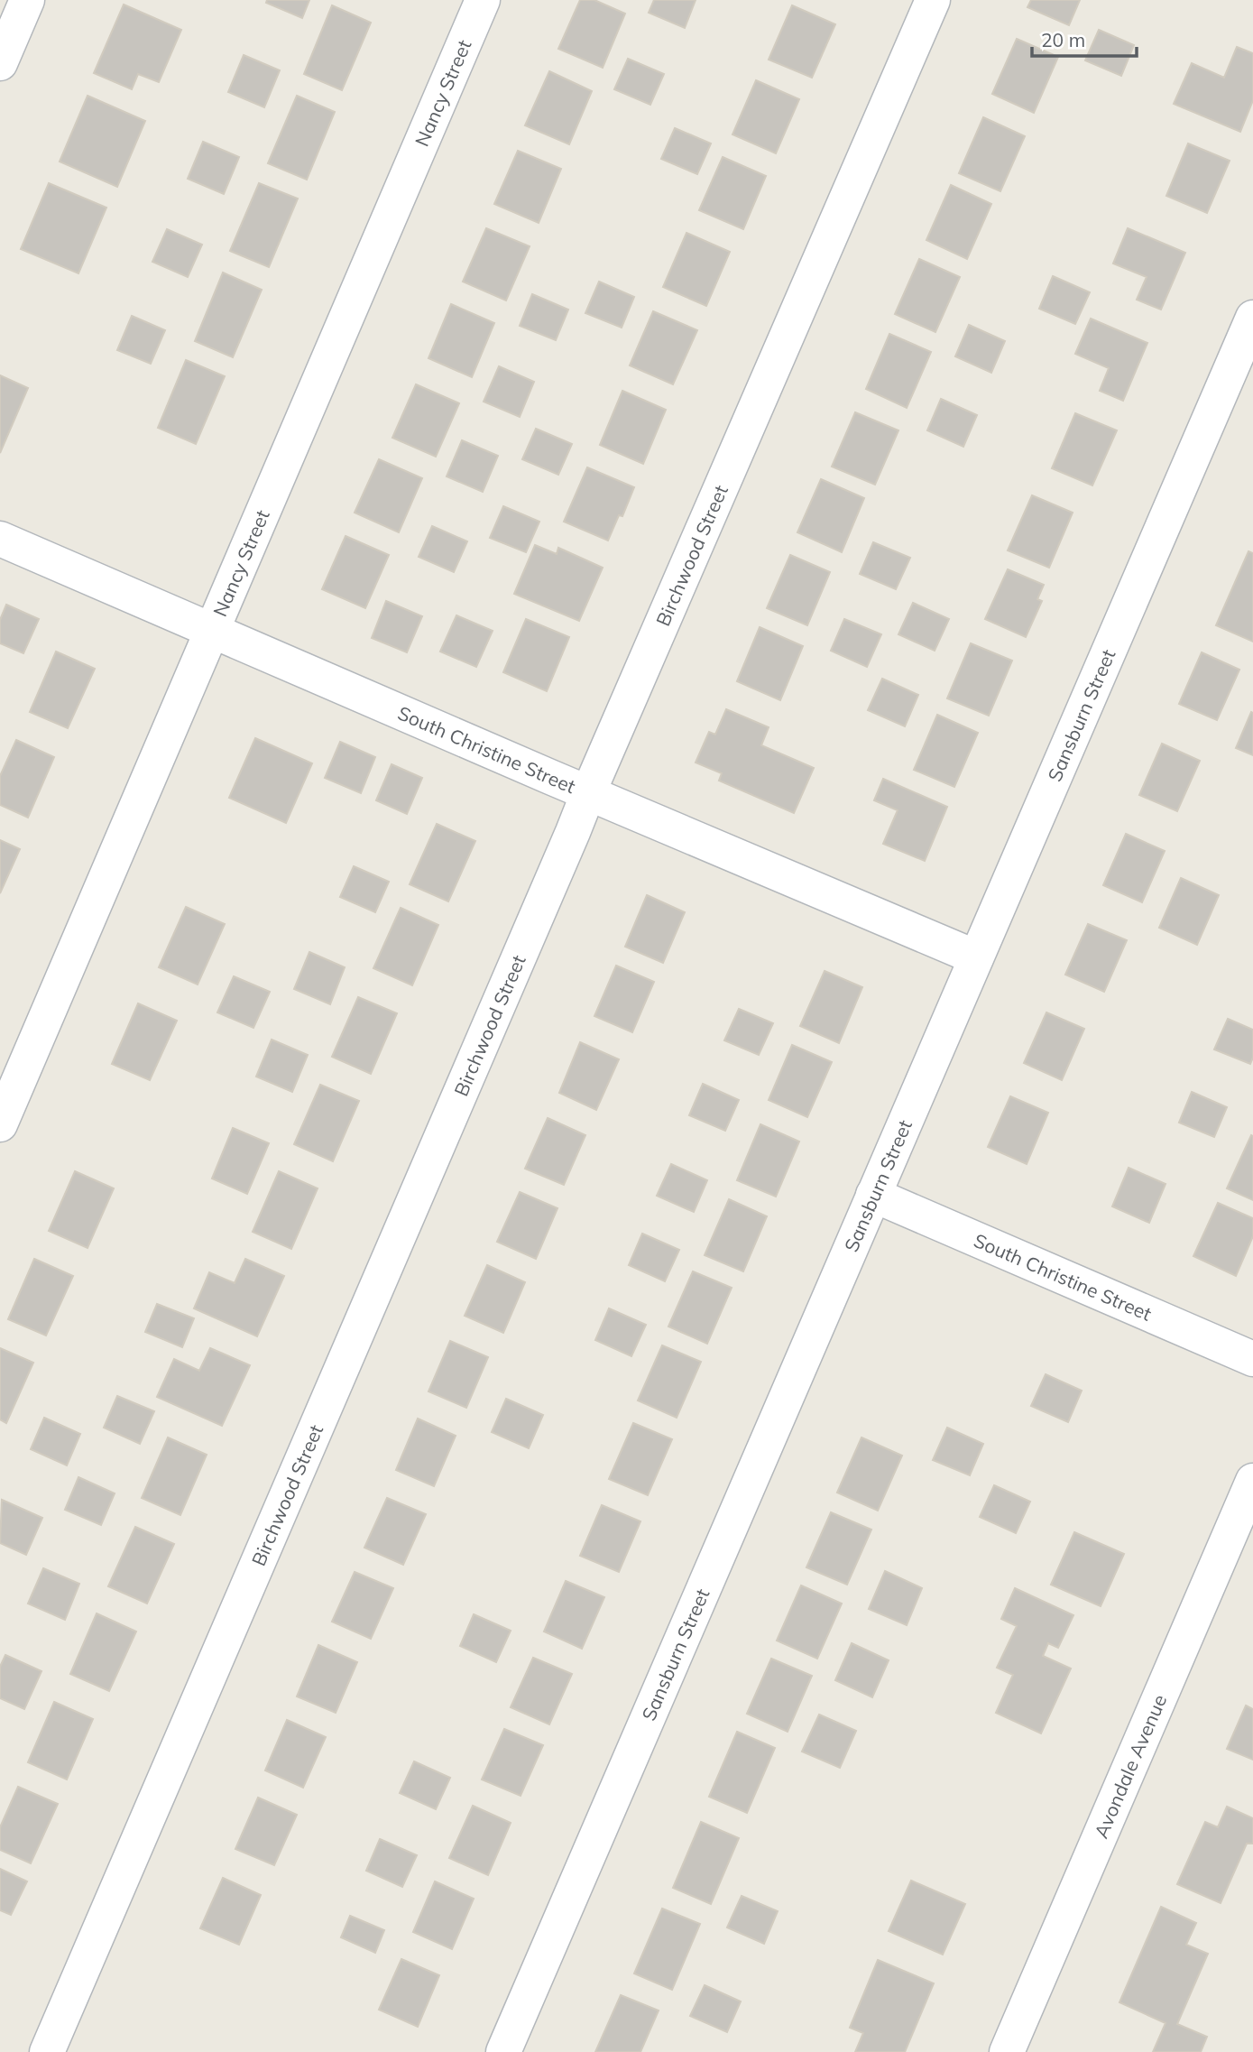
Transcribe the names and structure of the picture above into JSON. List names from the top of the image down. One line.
{"streets":{"street":["Nancy Street","Birchwood Street","Sansburn Street","South Christine Street","Avondale Avenue"]},"crossings":[["Nancy Street","South Christine Street"],["Birchwood Street","South Christine Street"],["Sansburn Street","South Christine Street"]],"scale_bar":"20 m"}
